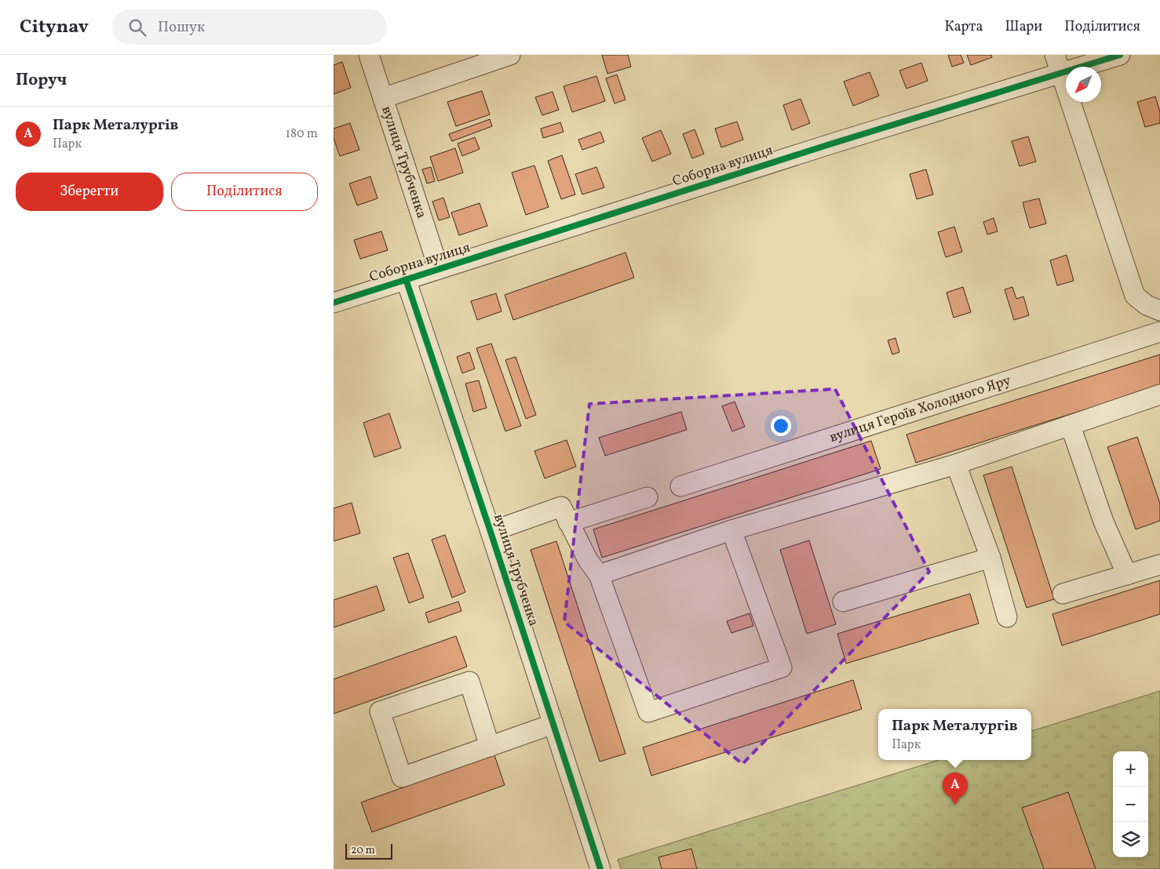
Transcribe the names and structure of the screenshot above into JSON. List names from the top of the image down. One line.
{"streets":{"street":["вулиця Трубченка","Соборна вулиця","вулиця Героїв Холодного Яру"]},"crossings":[["вулиця Трубченка","Соборна вулиця"]],"scale_bar":"20 m","north":"bottom left","page":{"header":"Citynav","search":"Пошук","nav":["Карта","Шари","Поділитися"],"heading":"Поруч","list":[{"mark":"A","name":"Парк Металургів","note":"Парк","value":"180 m"}],"buttons":["Зберегти","Поділитися"],"popup":["Парк Металургів","Парк"],"map_buttons":["+","−"],"pins":"A","scale":"20 m"}}
